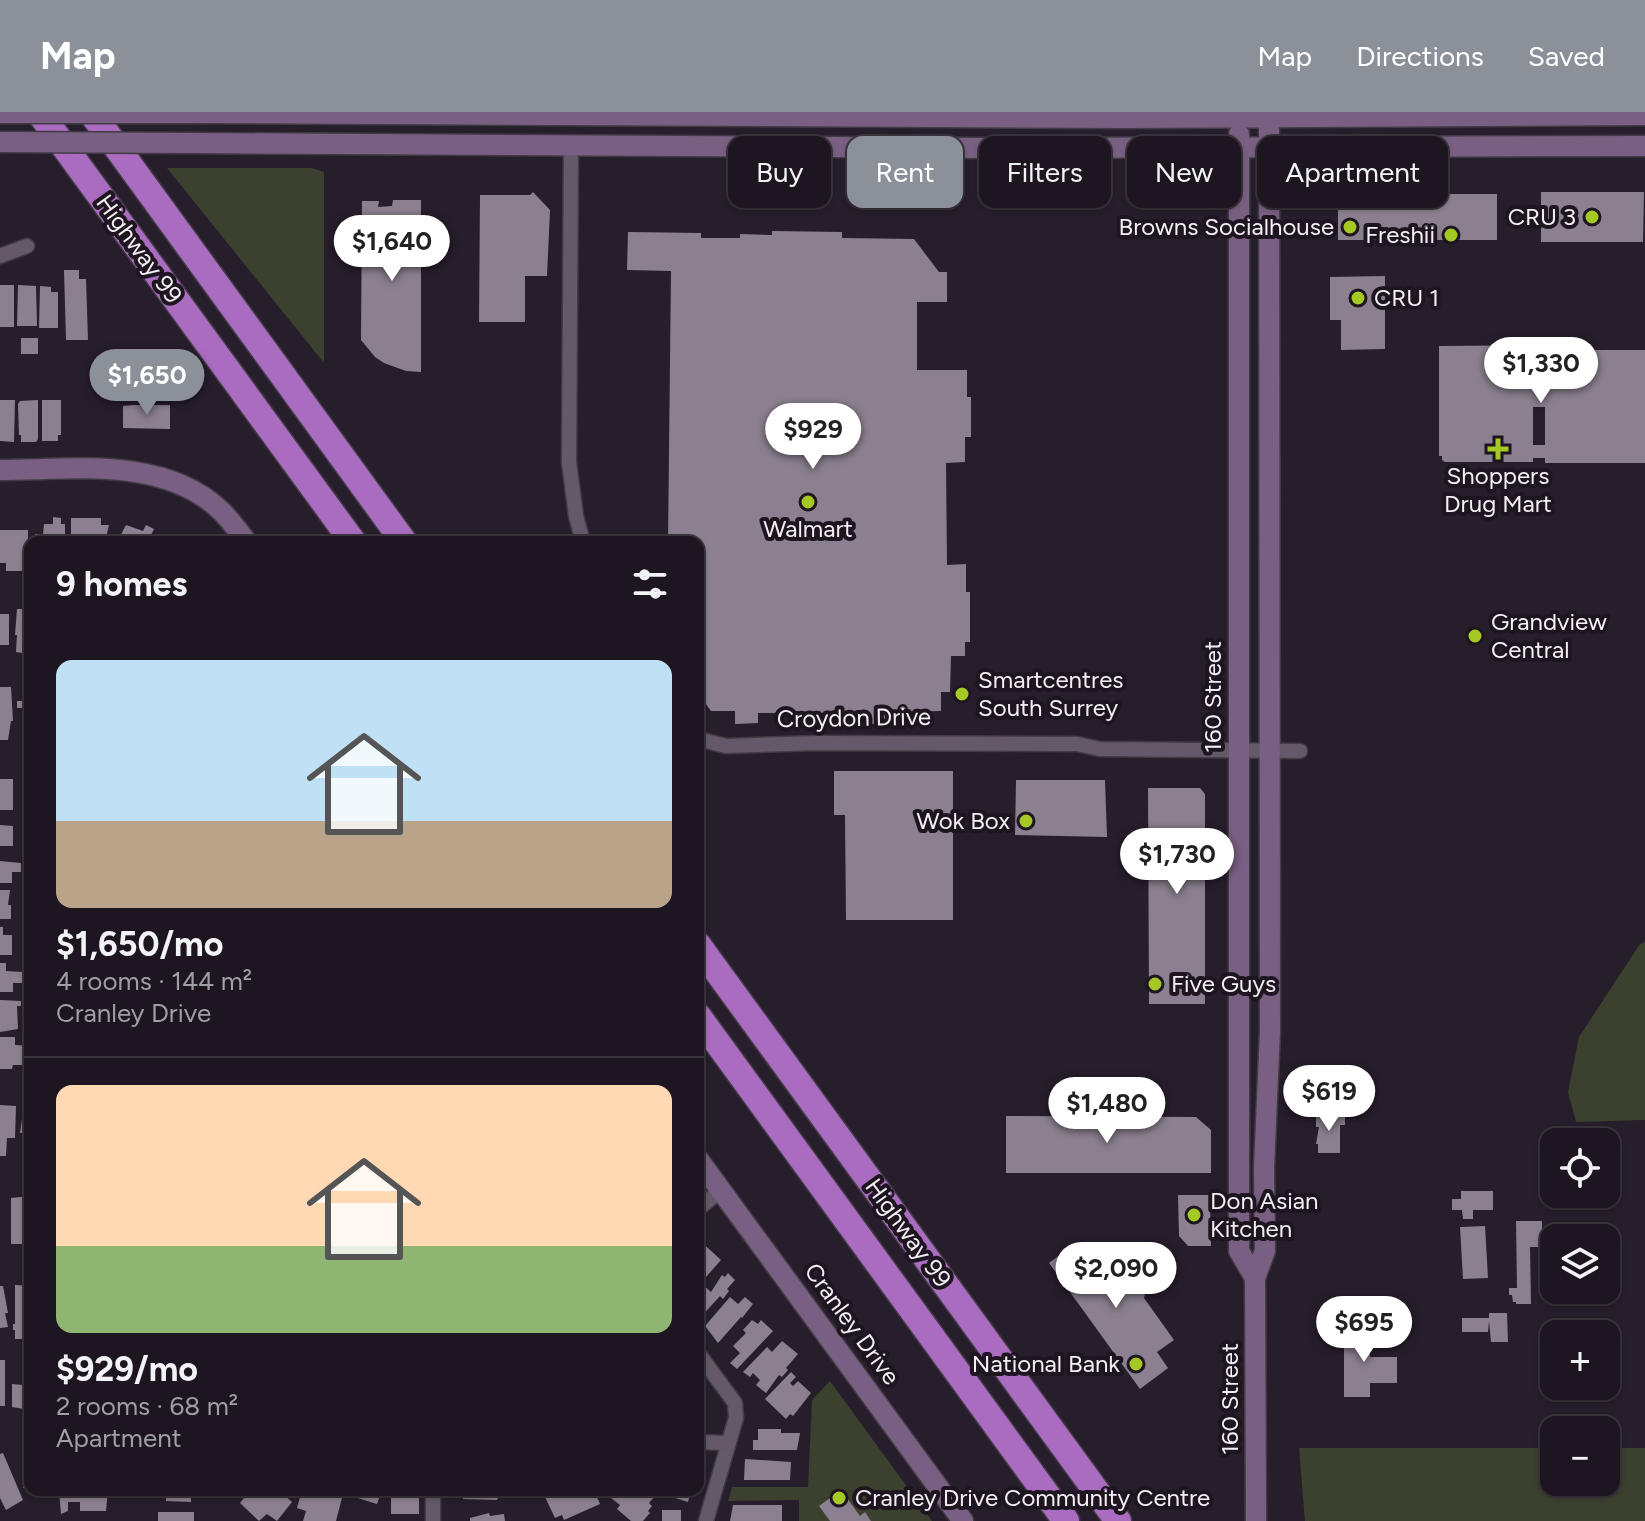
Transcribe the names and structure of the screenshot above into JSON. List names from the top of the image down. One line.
{"streets":{"highway":["Highway 99"],"main road":["160 Street","Cranley Drive"],"street":["Croydon Drive"]},"crossings":[["160 Street","Croydon Drive"]],"places":{"other":["CRU 3","Browns Socialhouse","Freshii","CRU 1","Walmart","Grandview Central","Smartcentres South Surrey","Wok Box","Five Guys","Don Asian Kitchen","National Bank","Cranley Drive Community Centre"],"health":["Shoppers Drug Mart"]},"page":{"header":"Map","nav":["Map","Directions","Saved"],"chip":["Buy","Rent","Filters","New","Apartment"],"price":["$1,640","$1,330","$1,650","$929","$1,730","$619","$1,480","$2,090","$695"],"heading":"9 homes","list":[{"name":"$1,650/mo","note":"4 rooms · 144 m² · Cranley Drive"},{"name":"$929/mo","note":"2 rooms · 68 m² · Apartment"}],"map_buttons":["+","−"]}}
